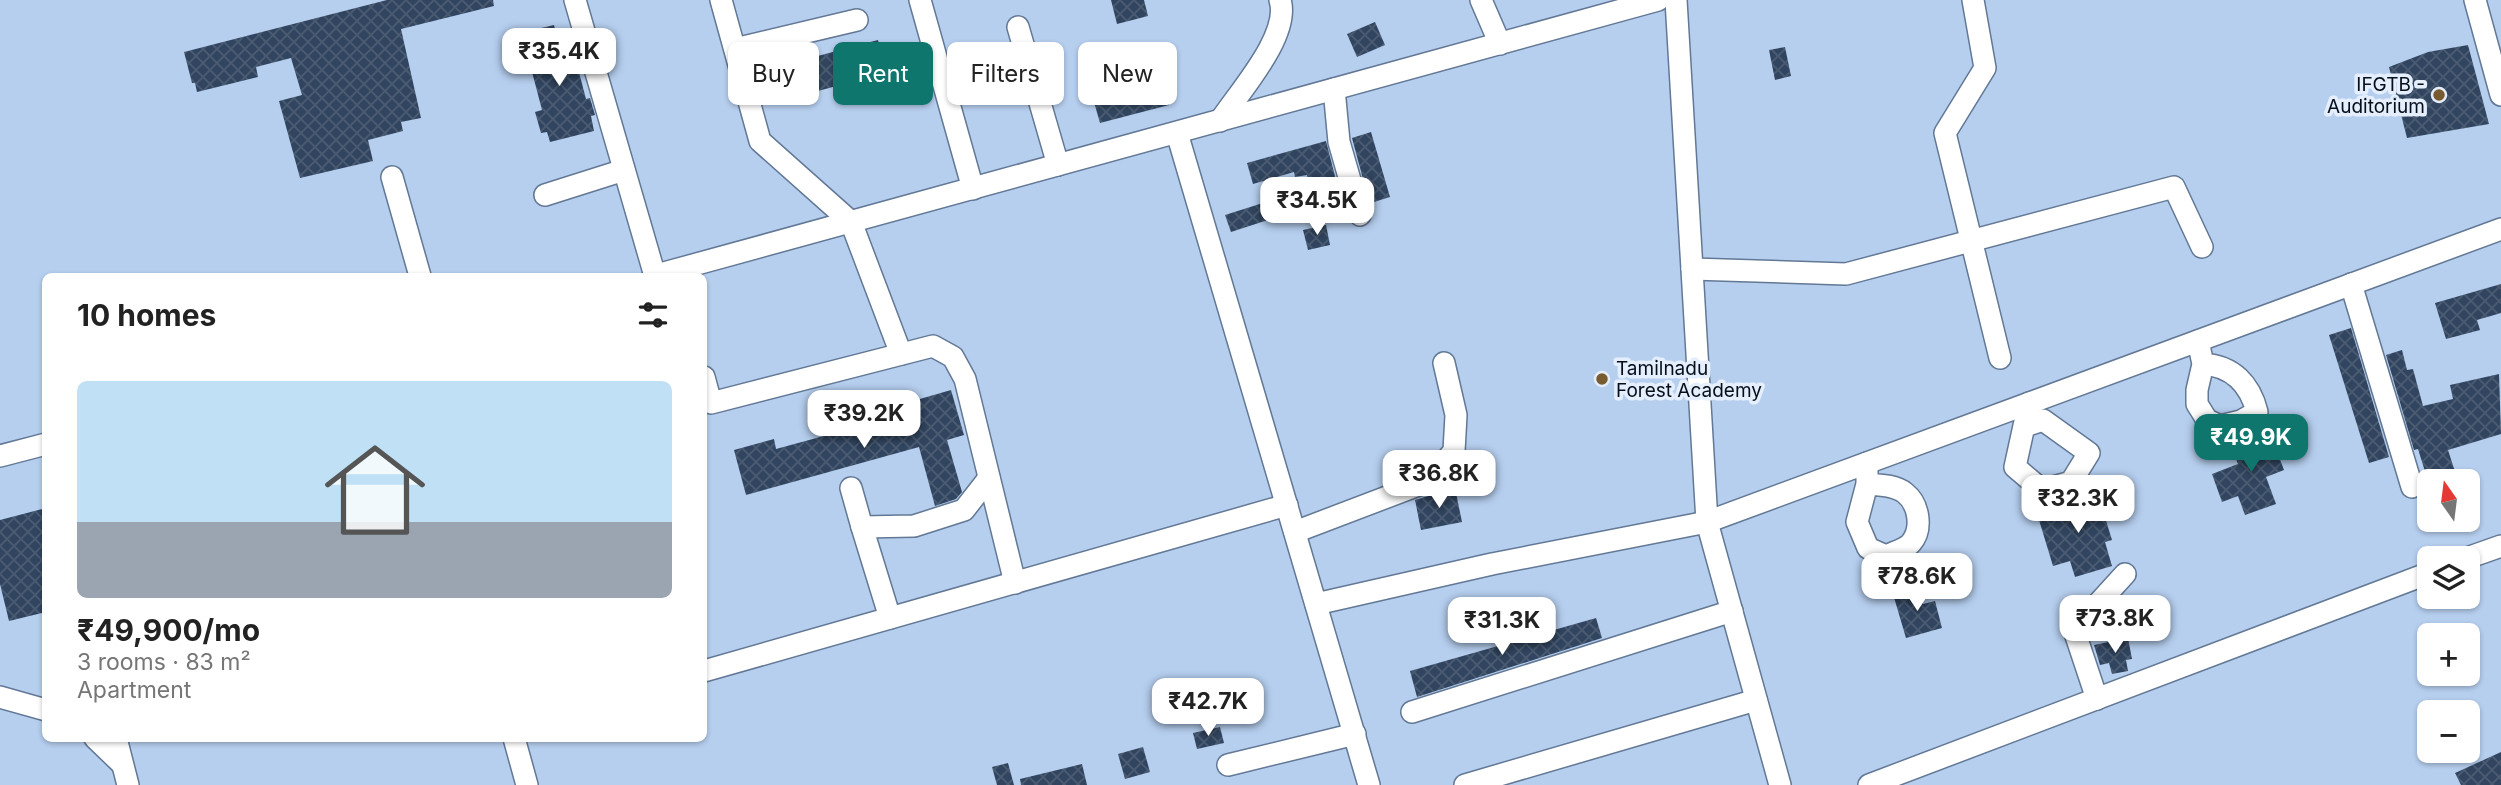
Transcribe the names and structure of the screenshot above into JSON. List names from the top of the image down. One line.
{"places":["IFGTB - Auditorium","Tamilnadu Forest Academy"],"north":"top","page":{"price":["₹35.4K","₹34.5K","₹39.2K","₹49.9K","₹36.8K","₹32.3K","₹78.6K","₹73.8K","₹31.3K","₹42.7K"],"chip":["Buy","Rent","Filters","New"],"heading":"10 homes","list":[{"name":"₹49,900/mo","note":"3 rooms · 83 m² · Apartment"}],"map_buttons":["+","−"]}}
